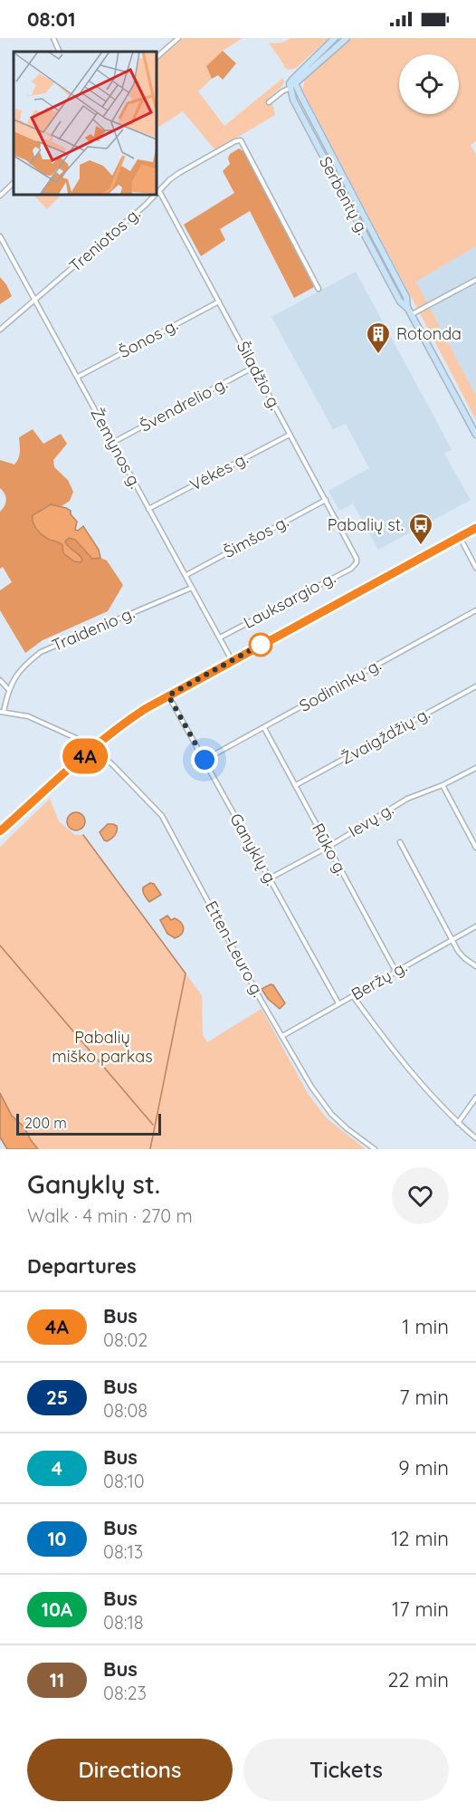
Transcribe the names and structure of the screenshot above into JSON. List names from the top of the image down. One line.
{"streets":{"main road":["Serbentų g."],"street":["Treniotos g.","Šonos g.","Šiladžio g.","Švendrelio g.","Žemynos g.","Vėkės g.","Šimšos g.","Lauksargio g.","Traidenio g.","Sodininkų g.","Žvaigždžių g.","Ievų g.","Ganyklų g.","Rūko g.","Etten-Leuro g.","Beržų g."]},"crossings":[["Treniotos g.","Šiladžio g."],["Treniotos g.","Žemynos g."],["Šonos g.","Šiladžio g."],["Šonos g.","Žemynos g."],["Šiladžio g.","Švendrelio g."],["Šiladžio g.","Vėkės g."],["Šiladžio g.","Šimšos g."],["Šiladžio g.","Lauksargio g."],["Švendrelio g.","Žemynos g."],["Žemynos g.","Vėkės g."],["Žemynos g.","Šimšos g."],["Žemynos g.","Lauksargio g."],["Žemynos g.","Traidenio g."],["Traidenio g.","Etten-Leuro g."],["Sodininkų g.","Ganyklų g."],["Sodininkų g.","Rūko g."],["Žvaigždžių g.","Rūko g."],["Ievų g.","Ganyklų g."],["Ievų g.","Rūko g."],["Ganyklų g.","Beržų g."],["Rūko g.","Beržų g."],["Etten-Leuro g.","Beržų g."]],"parks":["Pabalių miško parkas"],"places":{"building":["Rotonda"],"bus stop":["Pabalių st."]},"lines":["bus line 4A"],"scale_bar":"200 m","page":{"status":"08:01","on_map":"4A","scale":"200 m","heading":[["Ganyklų st.","Walk · 4 min · 270 m"],"Departures"],"list":[{"mark":"4A","name":"Bus","note":"08:02","value":"1 min"},{"mark":"25","name":"Bus","note":"08:08","value":"7 min"},{"mark":"4","name":"Bus","note":"08:10","value":"9 min"},{"mark":"10","name":"Bus","note":"08:13","value":"12 min"},{"mark":"10A","name":"Bus","note":"08:18","value":"17 min"},{"mark":"11","name":"Bus","note":"08:23","value":"22 min"}],"buttons":["Directions","Tickets"]}}
